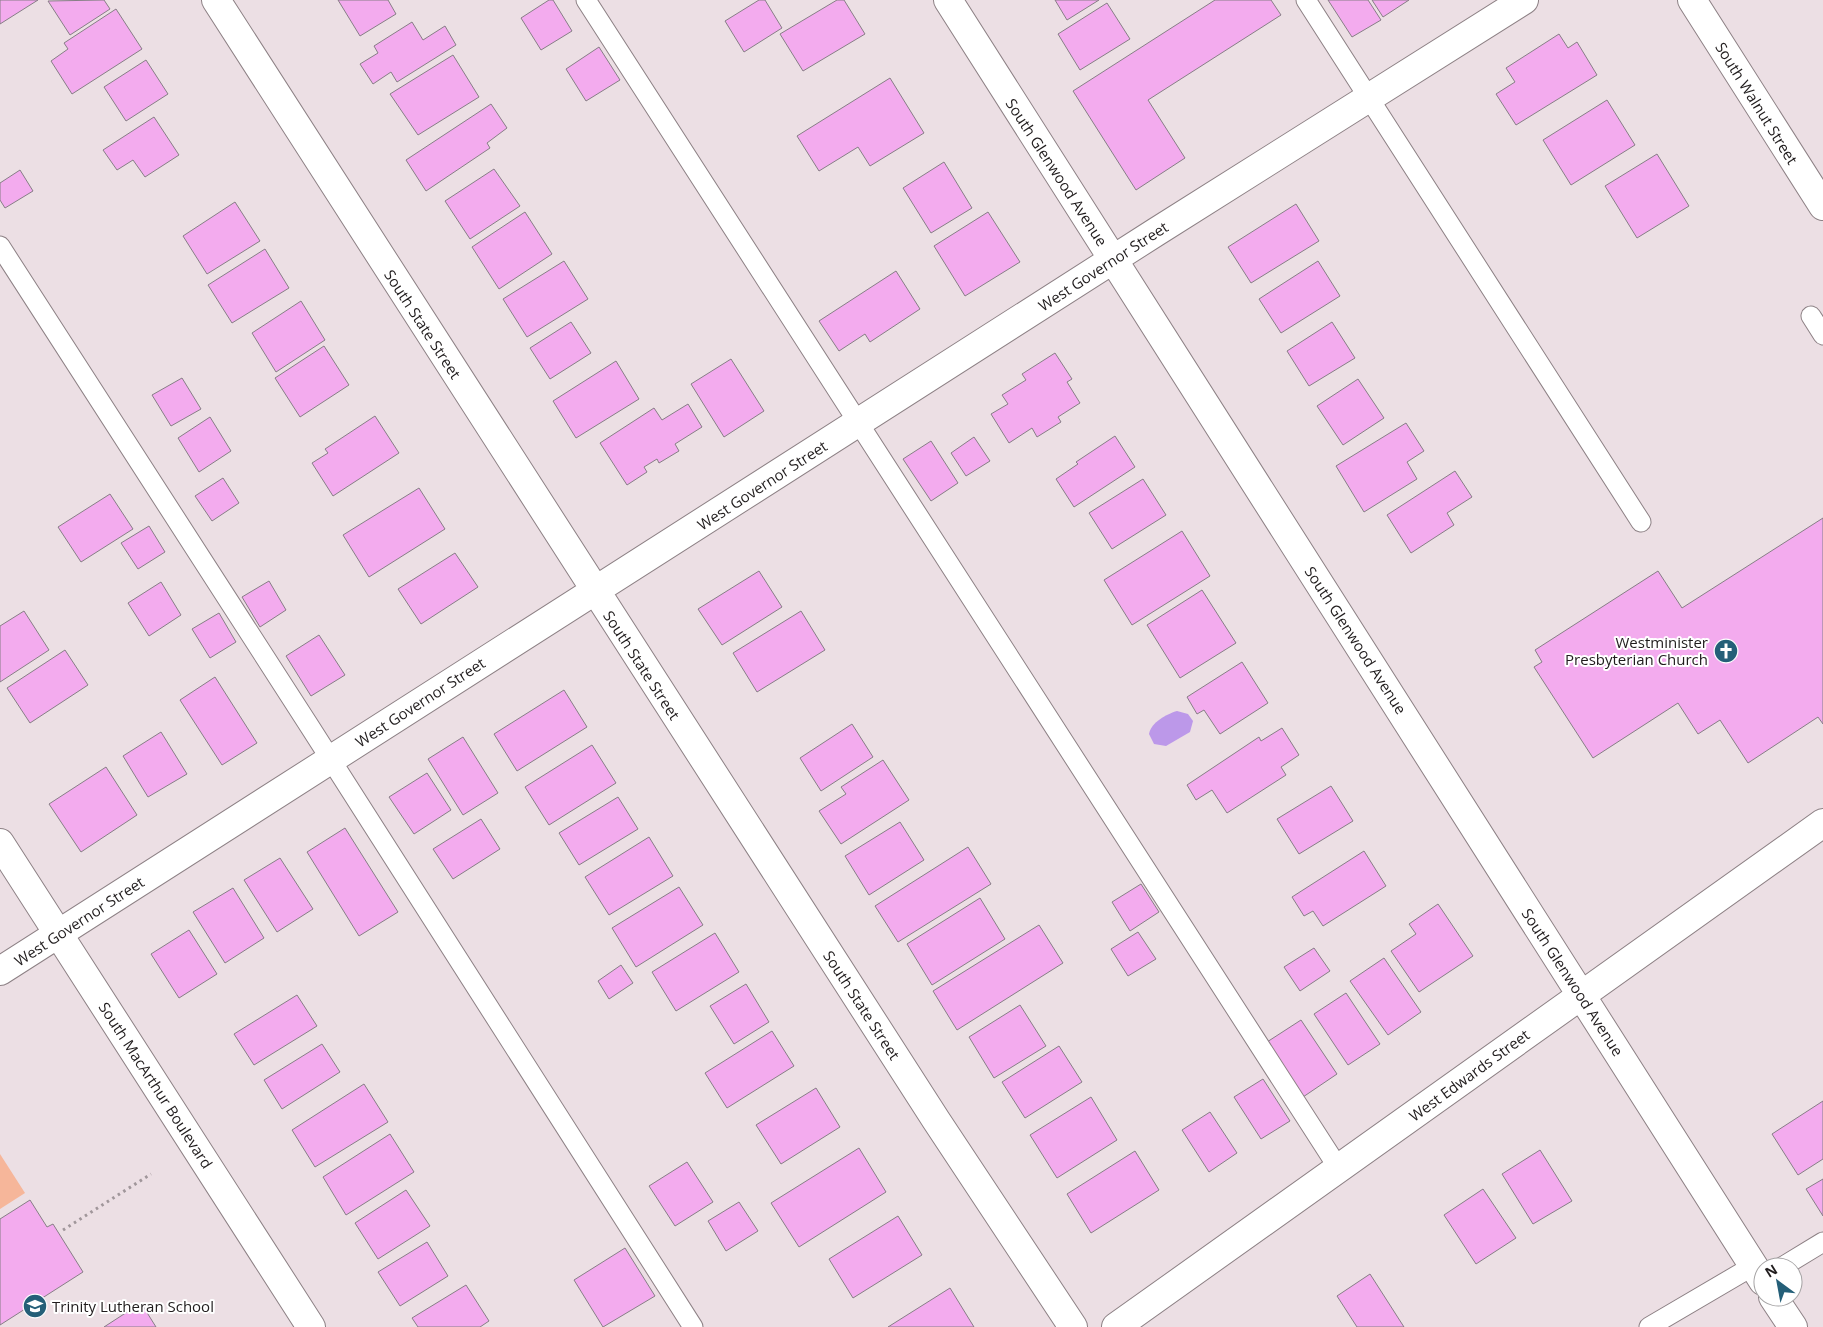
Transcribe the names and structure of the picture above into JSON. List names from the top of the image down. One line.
{"streets":{"street":["South Walnut Street","South Glenwood Avenue","West Governor Street","South State Street","West Edwards Street","South MacArthur Boulevard"]},"crossings":[["South Glenwood Avenue","West Governor Street"],["South Glenwood Avenue","West Edwards Street"],["West Governor Street","South State Street"],["West Governor Street","South MacArthur Boulevard"]],"places":{"church":["Westminister Presbyterian Church"],"school or university":["Trinity Lutheran School"]},"north":"top left"}
